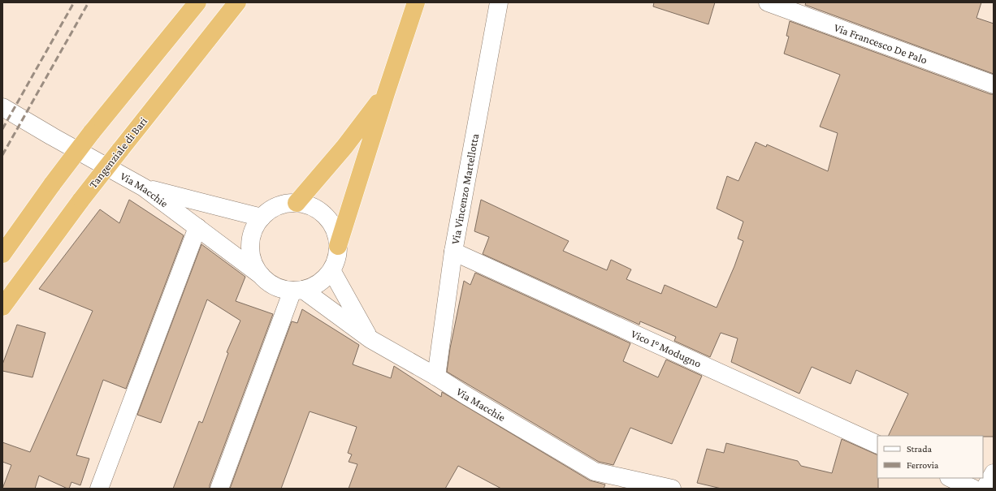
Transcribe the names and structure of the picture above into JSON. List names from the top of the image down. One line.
{"streets":{"highway":["Tangenziale di Bari"],"street":["Via Francesco De Palo","Via Vincenzo Martellotta","Via Macchie","Vico 1° Modugno"]},"crossings":[["Via Vincenzo Martellotta","Via Macchie"],["Via Vincenzo Martellotta","Vico 1° Modugno"]],"legend":["Strada","Ferrovia"]}
